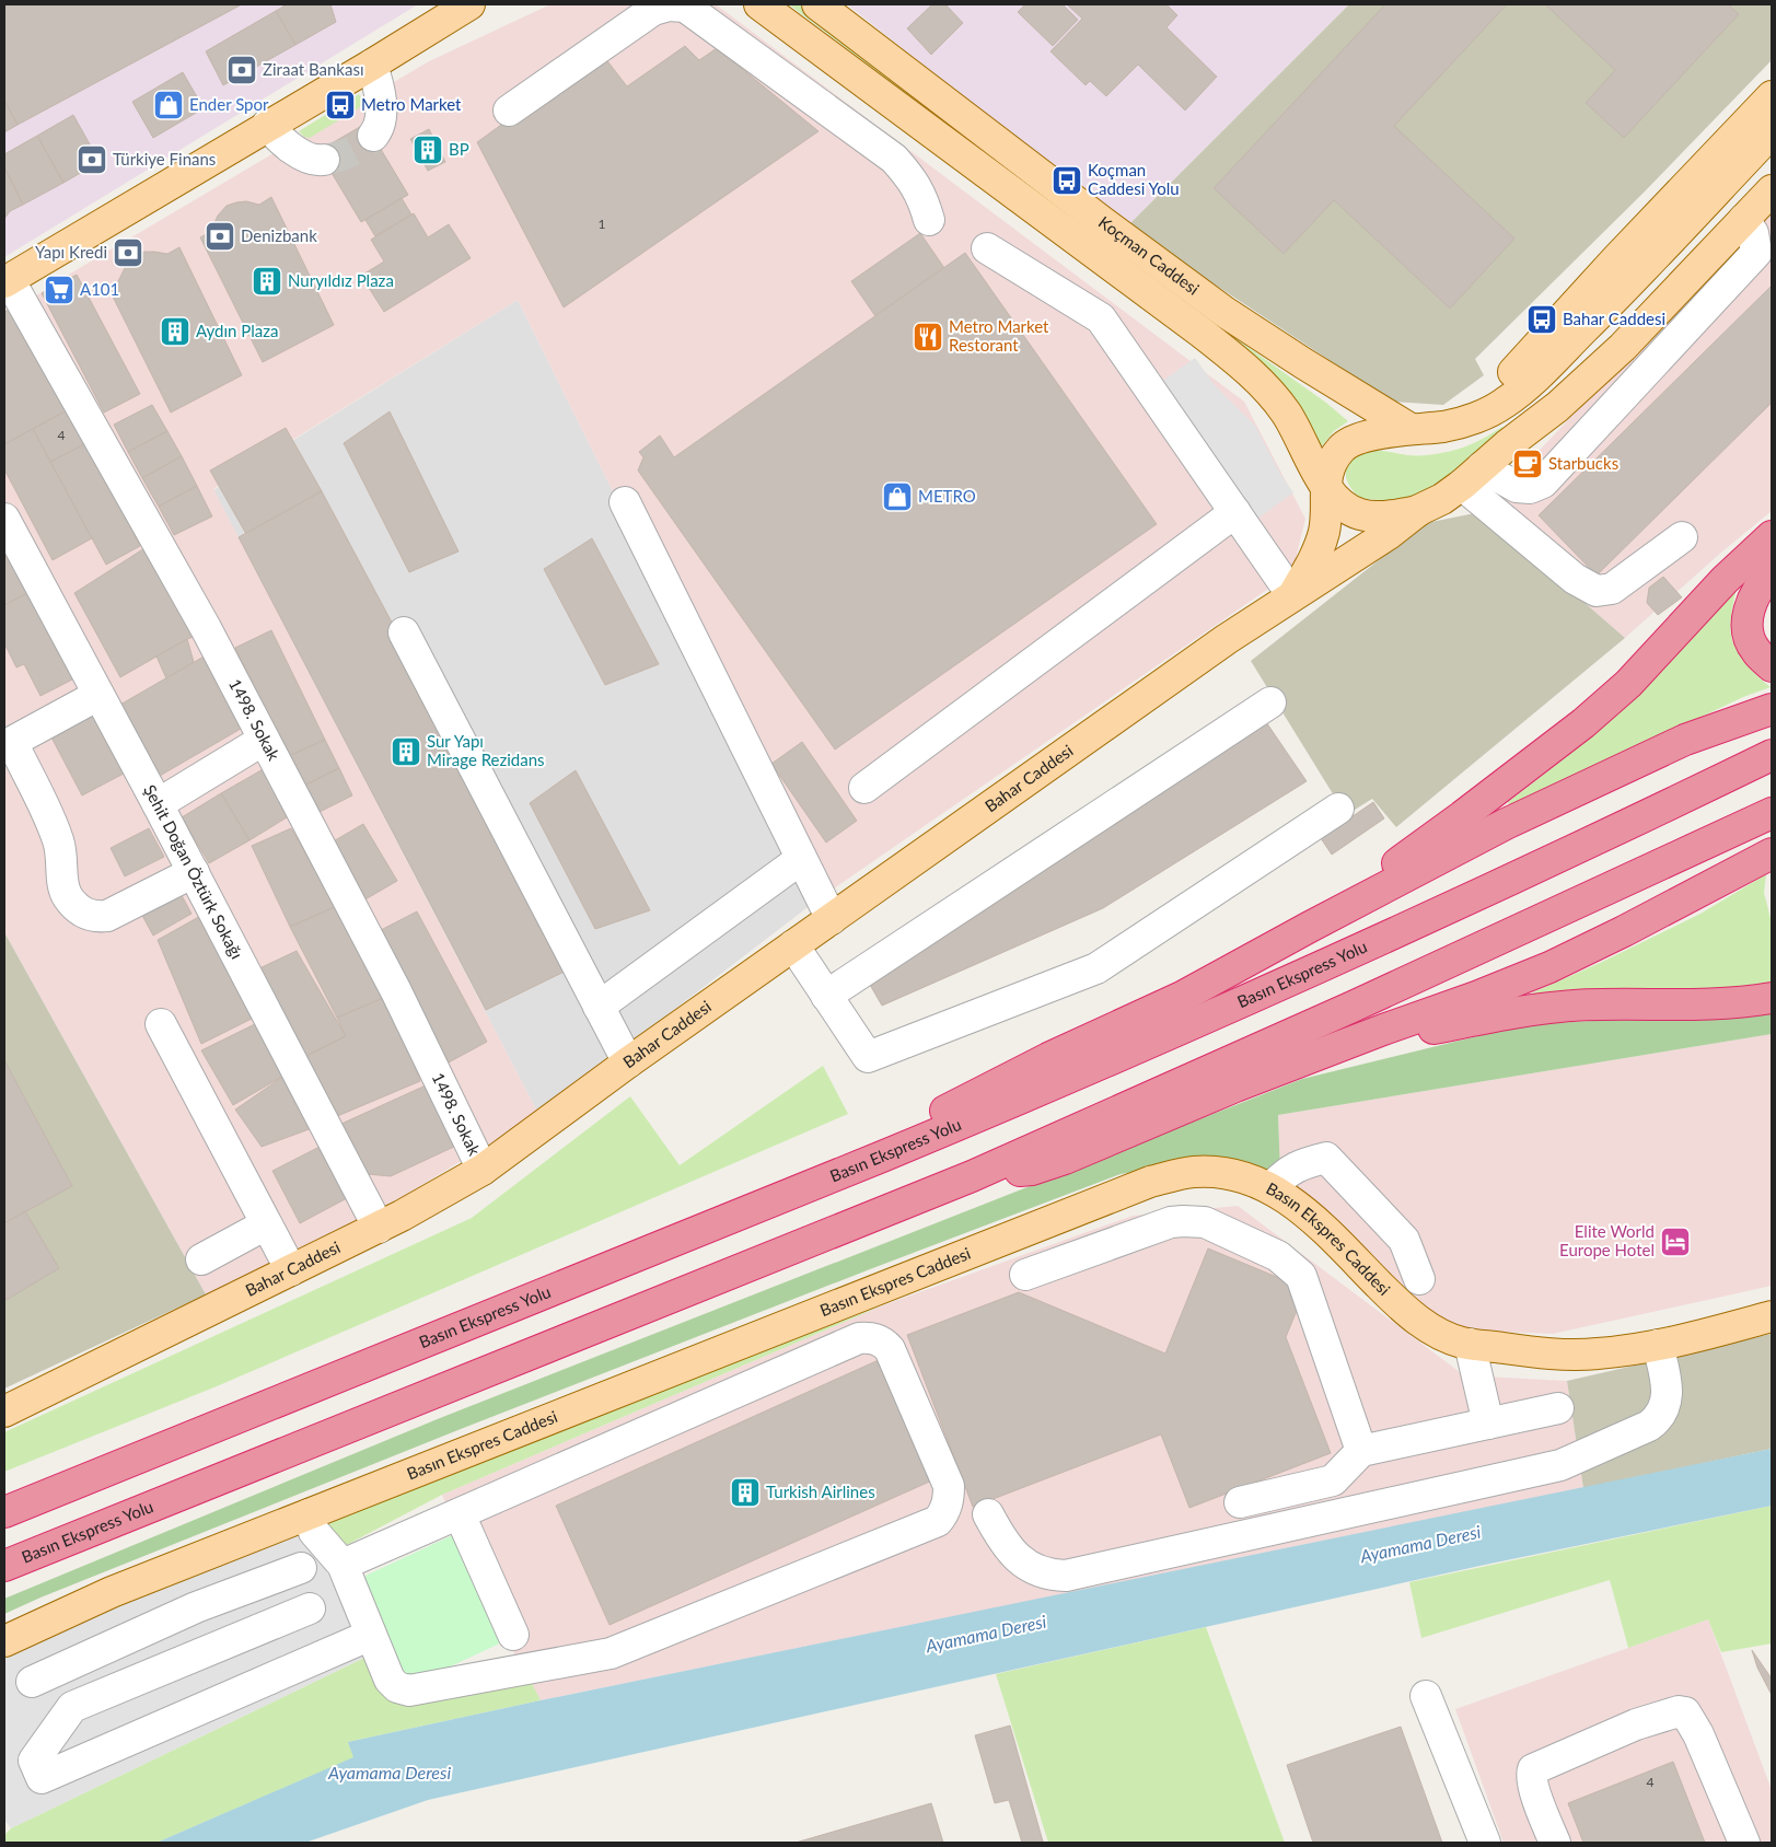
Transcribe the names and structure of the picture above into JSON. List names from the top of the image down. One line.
{"streets":{"highway":["Basın Ekspress Yolu"],"main road":["Koçman Caddesi","Bahar Caddesi","Basın Ekspres Caddesi"],"street":["1498. Sokak","Şehit Doğan Öztürk Sokağı"]},"crossings":[["Koçman Caddesi","Bahar Caddesi"],["1498. Sokak","Bahar Caddesi"],["Bahar Caddesi","Şehit Doğan Öztürk Sokağı"]],"water":["Ayamama Deresi"],"places":{"bank":["Ziraat Bankası","Türkiye Finans","Denizbank","Yapı Kredi"],"shop":["Ender Spor","METRO"],"bus stop":["Metro Market","Koçman Caddesi Yolu","Bahar Caddesi"],"building":["BP","Nuryıldız Plaza","Aydın Plaza","Sur Yapı Mirage Rezidans","Turkish Airlines"],"supermarket":["A101"],"restaurant":["Metro Market Restorant"],"cafe":["Starbucks"],"hotel":["Elite World Europe Hotel"]},"house_numbers":["1","4","4"]}
